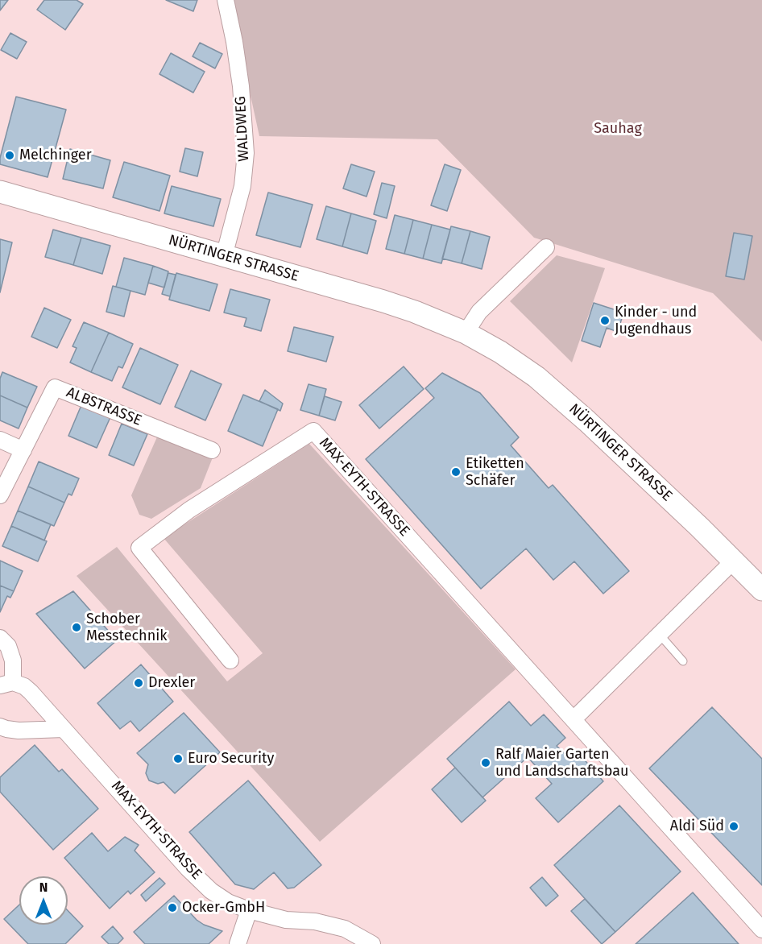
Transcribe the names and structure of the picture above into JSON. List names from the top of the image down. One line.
{"streets":{"main road":["NÜRTINGER STRASSE"],"street":["WALDWEG","ALBSTRASSE","MAX-EYTH-STRASSE"]},"crossings":[["WALDWEG","NÜRTINGER STRASSE"]],"parks":["Sauhag"],"places":["Melchinger","Kinder - und Jugendhaus","Etiketten Schäfer","Schober Messtechnik","Drexler","Euro Security","Ralf Maier Garten und Landschaftsbau","Aldi Süd","Ocker-GmbH"],"north":"top"}
